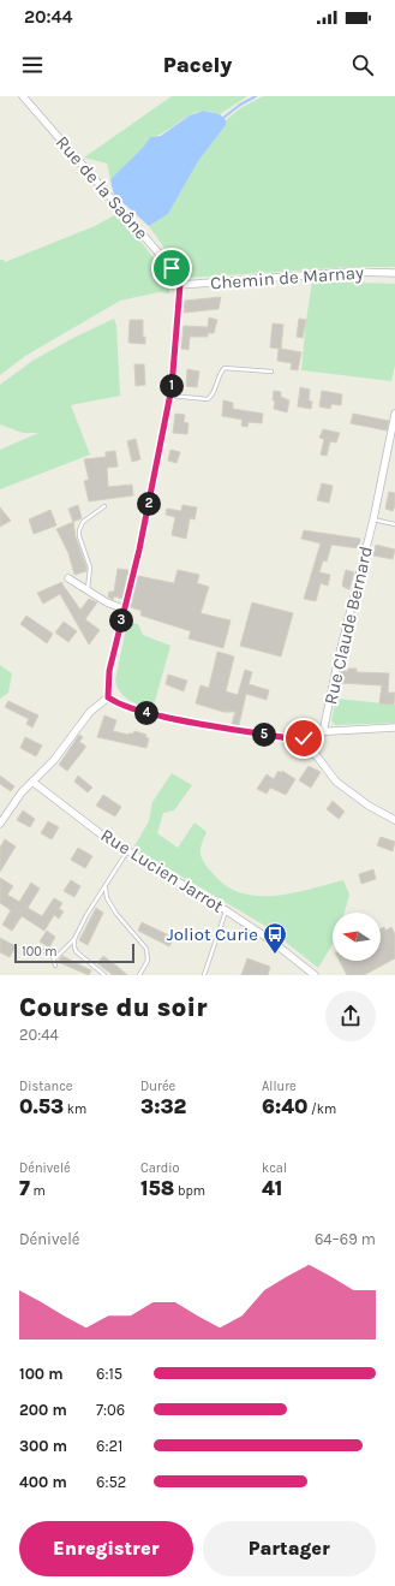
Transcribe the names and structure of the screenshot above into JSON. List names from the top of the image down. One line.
{"streets":{"street":["Rue de la Saône","Chemin de Marnay","Rue Claude Bernard","Rue Lucien Jarrot"]},"crossings":[["Rue de la Saône","Chemin de Marnay"]],"places":{"bus stop":["Joliot Curie"]},"scale_bar":"100 m","north":"left","page":{"status":"20:44","header":"Pacely","pins":["1","2","3","4","5"],"scale":"100 m","heading":["Course du soir","20:44"],"stats":[["Distance","0.53 km"],["Durée","3:32"],["Allure","6:40 /km"],["Dénivelé","7 m"],["Cardio","158 bpm"],["kcal","41"]],"chart":["Dénivelé","64–69 m"],"list":[{"name":"100 m","note":"6:15"},{"name":"200 m","note":"7:06"},{"name":"300 m","note":"6:21"},{"name":"400 m","note":"6:52"}],"buttons":["Enregistrer","Partager"]}}
